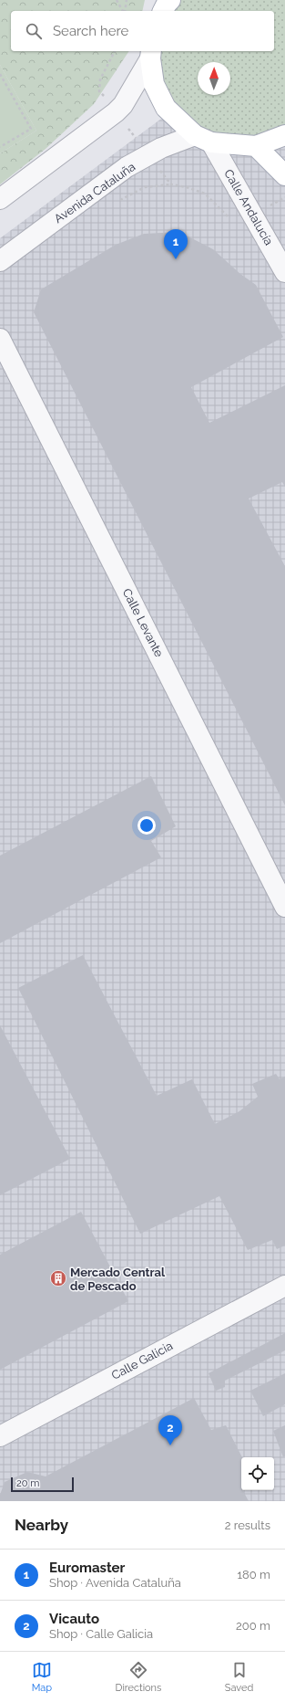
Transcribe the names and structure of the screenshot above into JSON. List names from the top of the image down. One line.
{"streets":{"street":["Avenida Cataluña","Calle Andalucía","Calle Levante","Calle Galicia"]},"crossings":[["Avenida Cataluña","Calle Andalucía"]],"places":{"building":["Mercado Central de Pescado"]},"scale_bar":"20 m","north":"top","page":{"search":"Search here","pins":["1","2"],"scale":"20 m","heading":["Nearby","2 results"],"list":[{"mark":"1","name":"Euromaster","note":"Shop · Avenida Cataluña","value":"180 m"},{"mark":"2","name":"Vicauto","note":"Shop · Calle Galicia","value":"200 m"}],"nav":["Map","Directions","Saved"]}}
